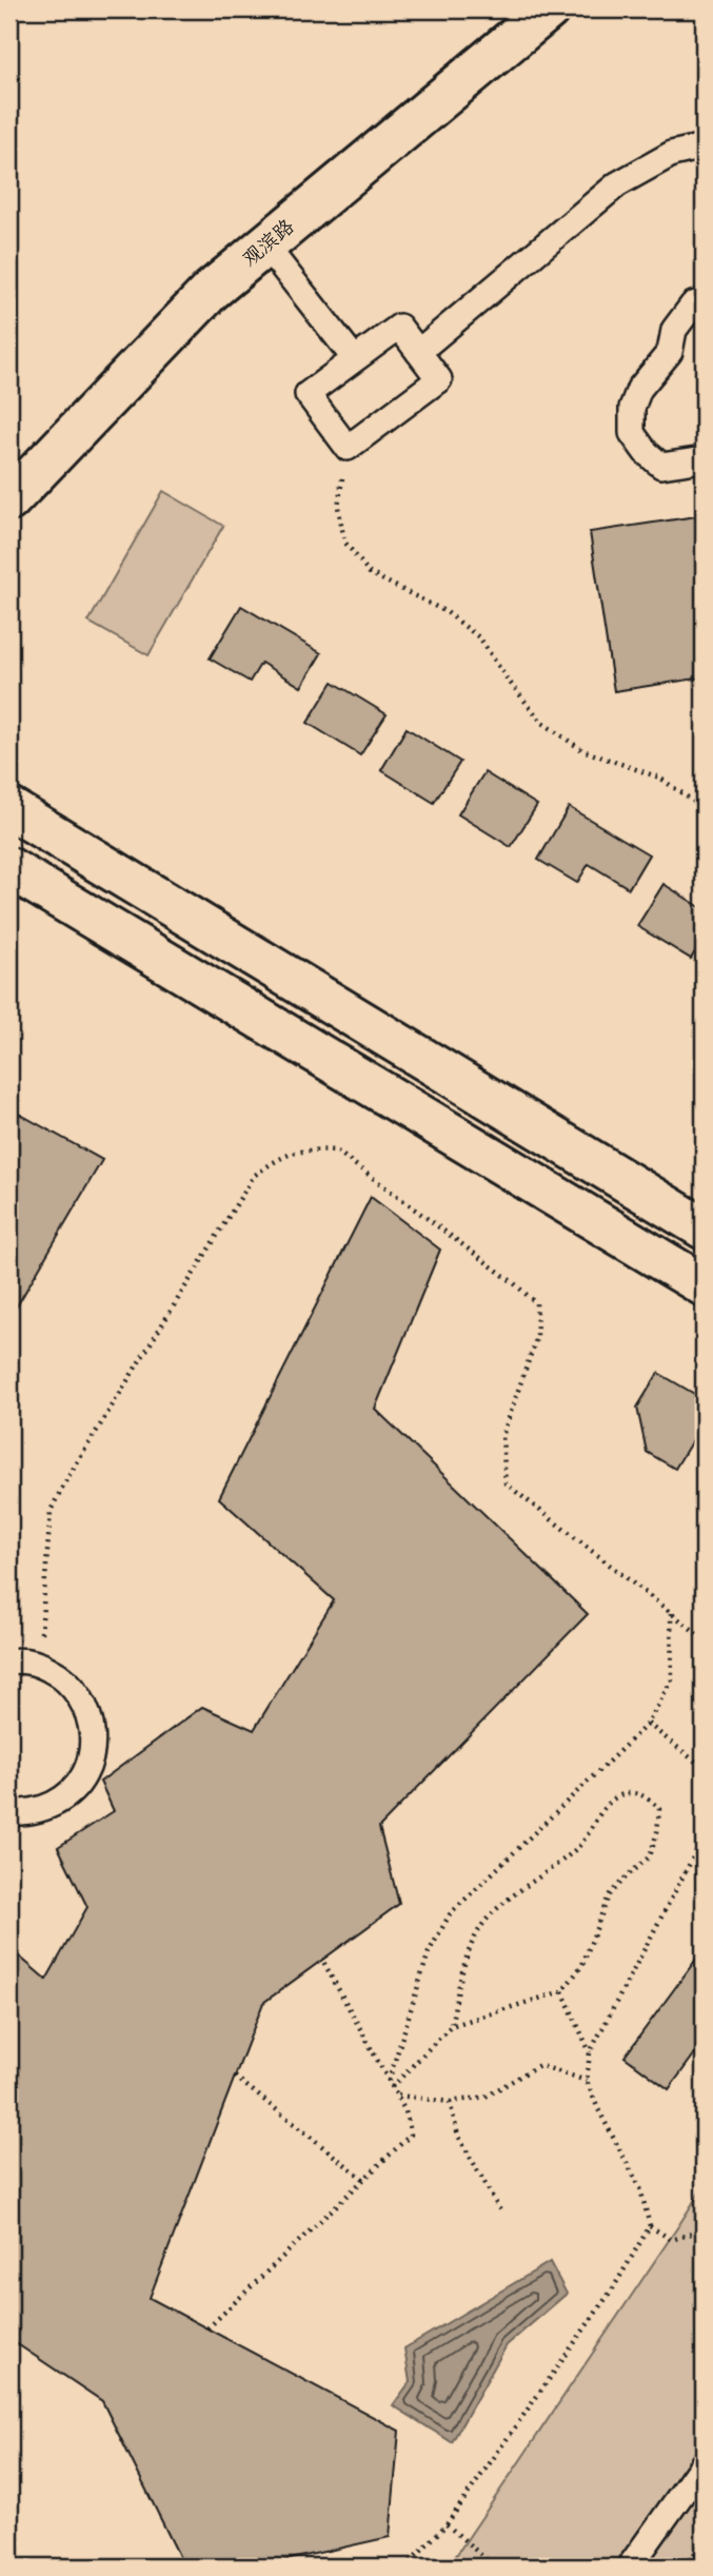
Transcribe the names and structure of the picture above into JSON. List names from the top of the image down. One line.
{"streets":{"street":["观滨路"]}}
